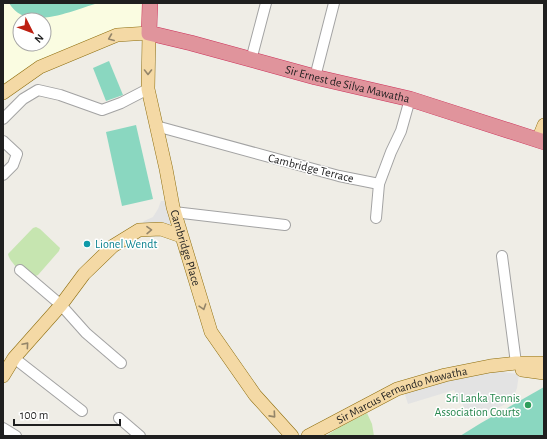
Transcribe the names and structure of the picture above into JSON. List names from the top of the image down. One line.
{"streets":{"highway":["Sir Ernest de Silva Mawatha"],"main road":["Cambridge Place","Sir Marcus Fernando Mawatha"],"street":["Cambridge Terrace"]},"crossings":[["Sir Ernest de Silva Mawatha","Cambridge Place"],["Cambridge Terrace","Cambridge Place"]],"one_way":["Cambridge Place"],"places":["Lionel Wendt","Sri Lanka Tennis Association Courts"],"scale_bar":"100 m","north":"bottom right"}
